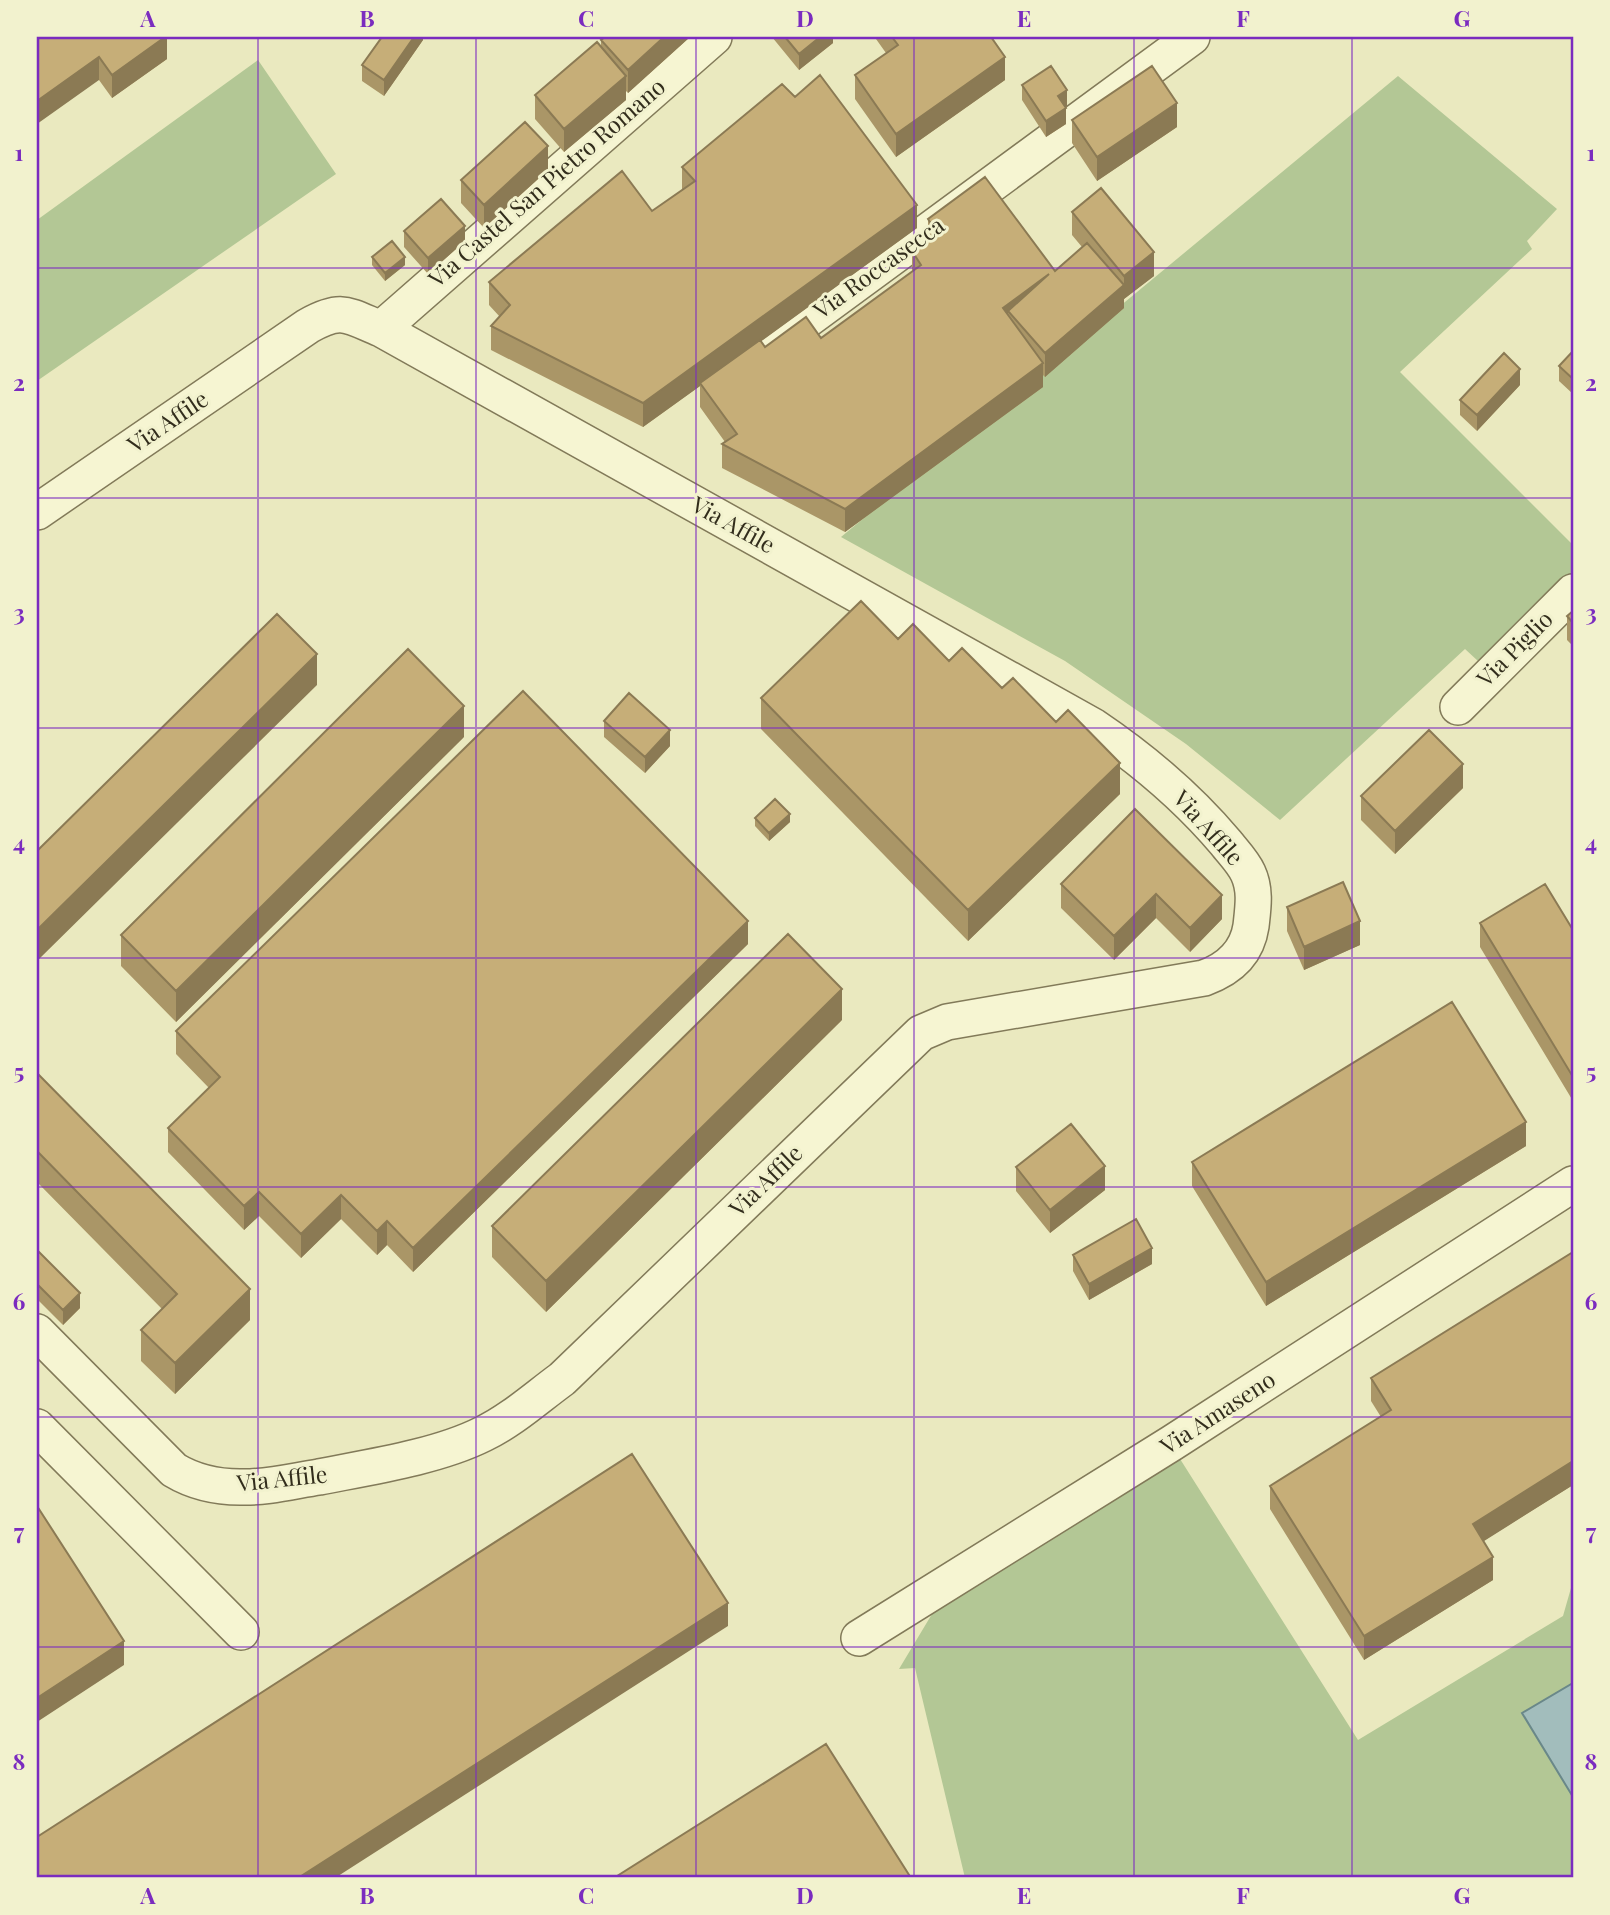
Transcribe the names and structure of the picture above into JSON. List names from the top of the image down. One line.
{"streets":{"street":["Via Castel San Pietro Romano","Via Roccasecca","Via Affile","Via Piglio","Via Amaseno"]},"crossings":[["Via Castel San Pietro Romano","Via Affile"]],"grid":{"columns":["A","B","C","D","E","F","G"],"rows":["1","2","3","4","5","6","7","8"]}}
